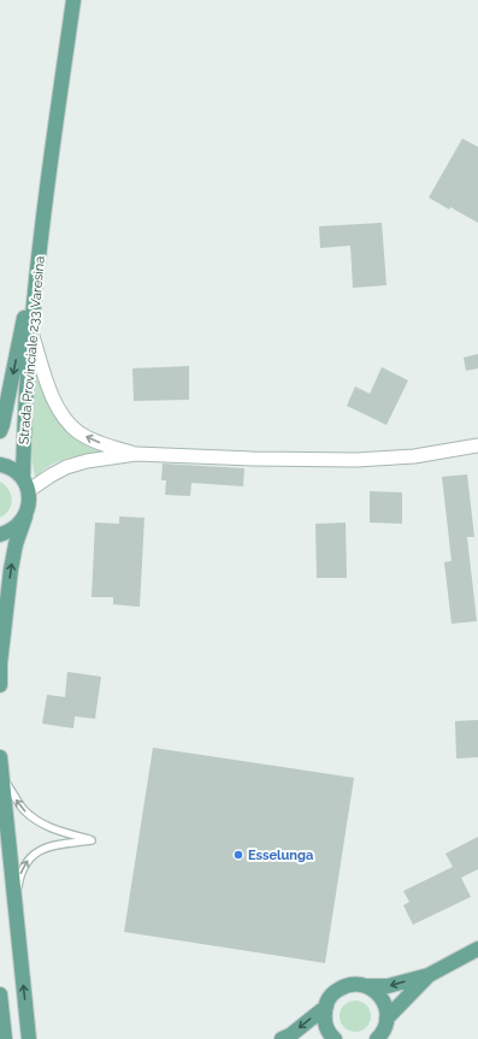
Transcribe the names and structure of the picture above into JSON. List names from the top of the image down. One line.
{"streets":{"main road":["Strada Provinciale 233 Varesina"]},"places":["Esselunga"]}
